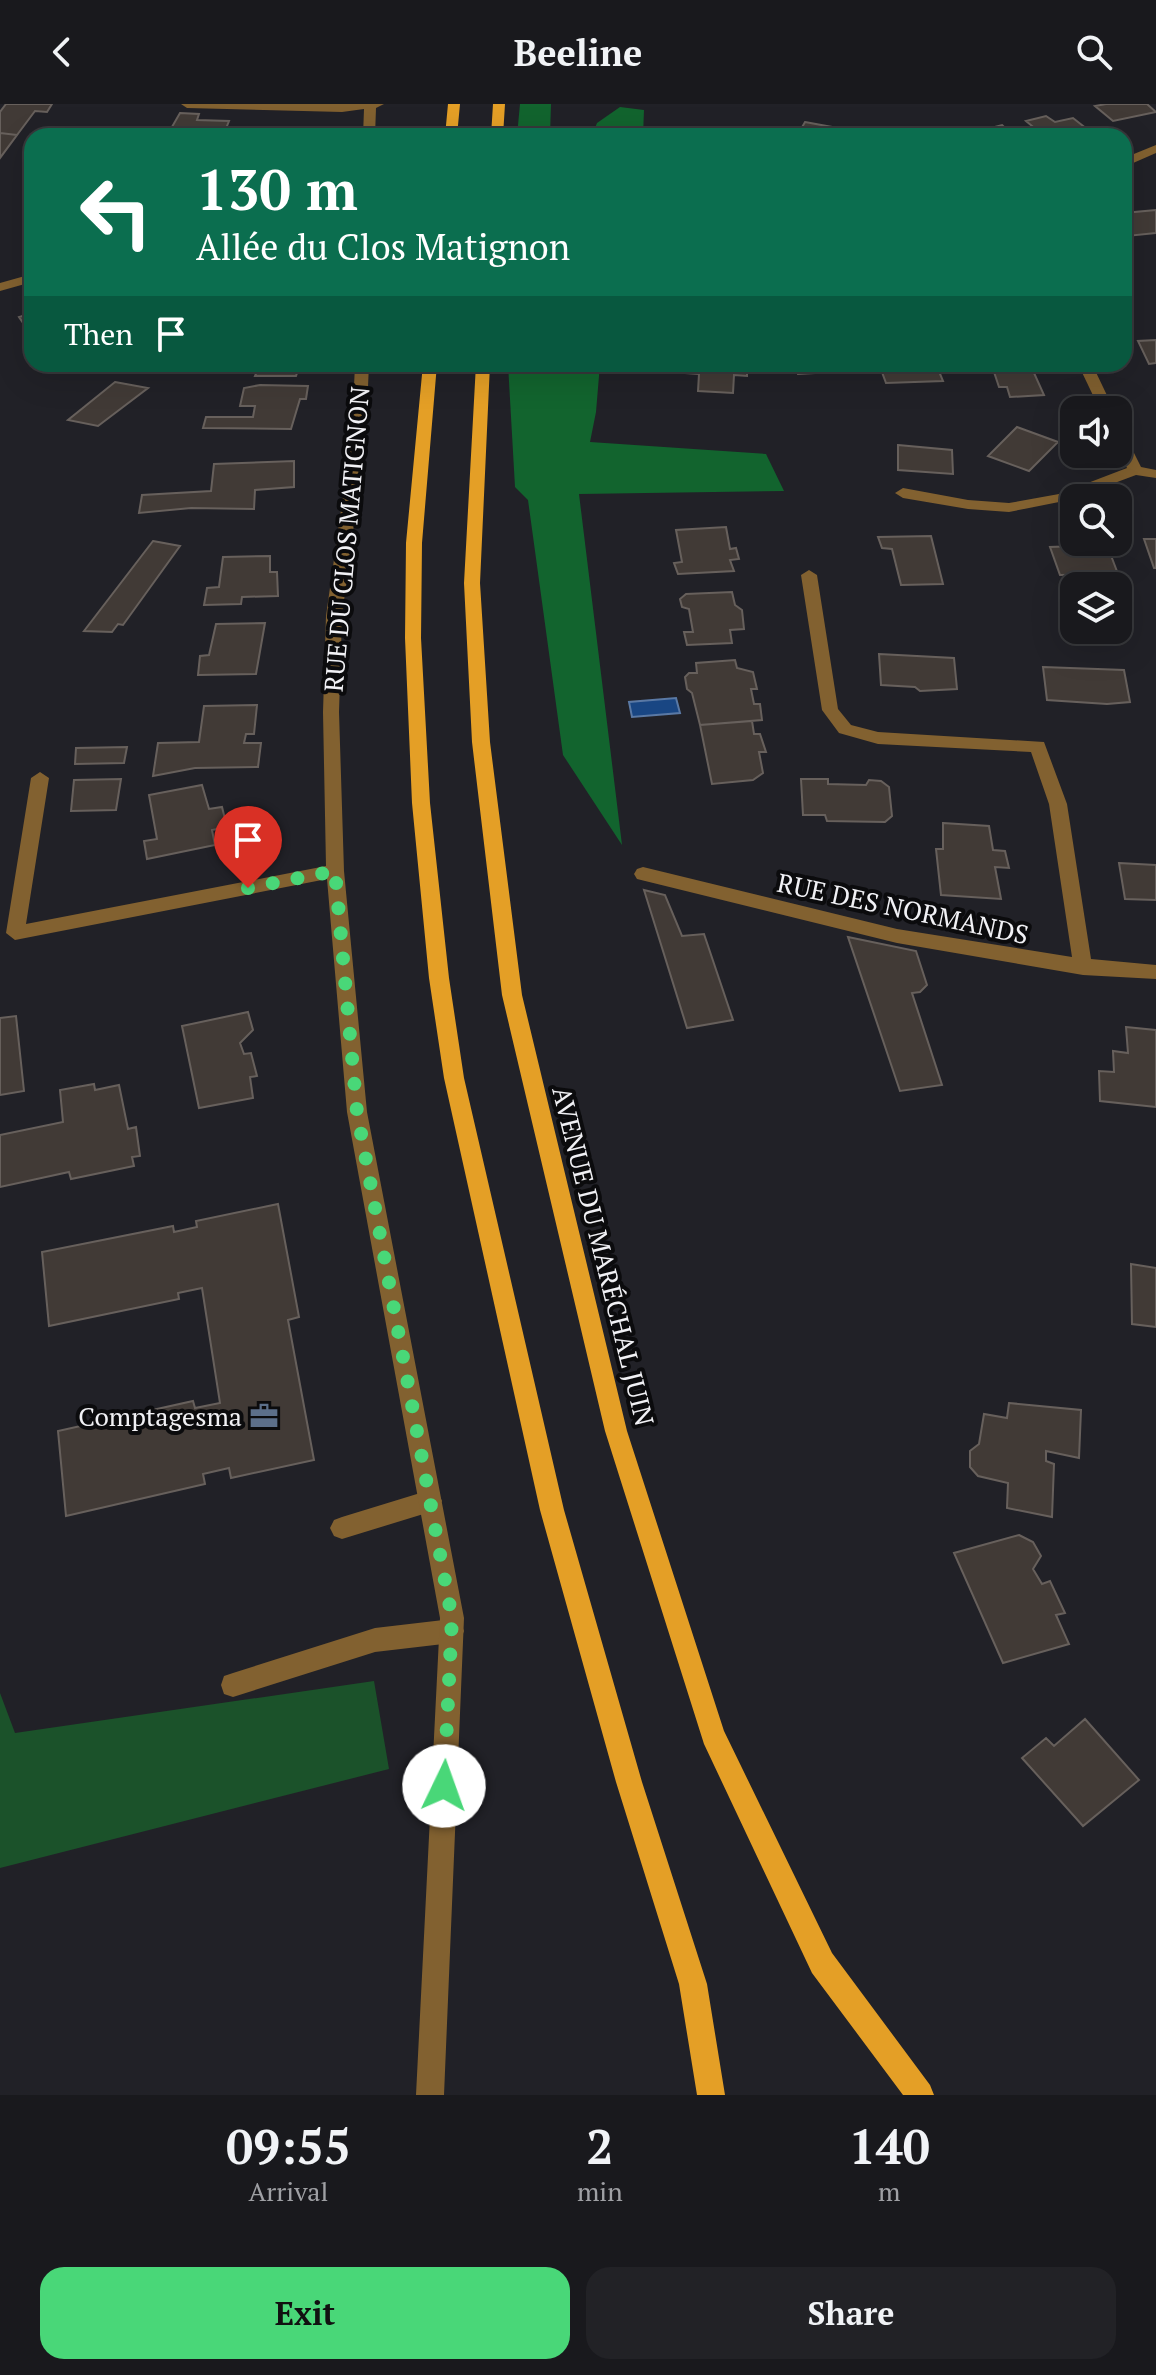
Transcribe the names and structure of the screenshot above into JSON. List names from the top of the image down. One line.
{"streets":{"main road":["AVENUE DU MARÉCHAL JUIN"],"street":["RUE DU CLOS MATIGNON","RUE DES NORMANDS"]},"places":{"office":["Comptagesma"]},"page":{"header":"Beeline","turn":["130 m","Allée du Clos Matignon"],"then":"Then","eta":["09:55","Arrival","2","min","140","m"],"buttons":["Exit","Share"]}}
